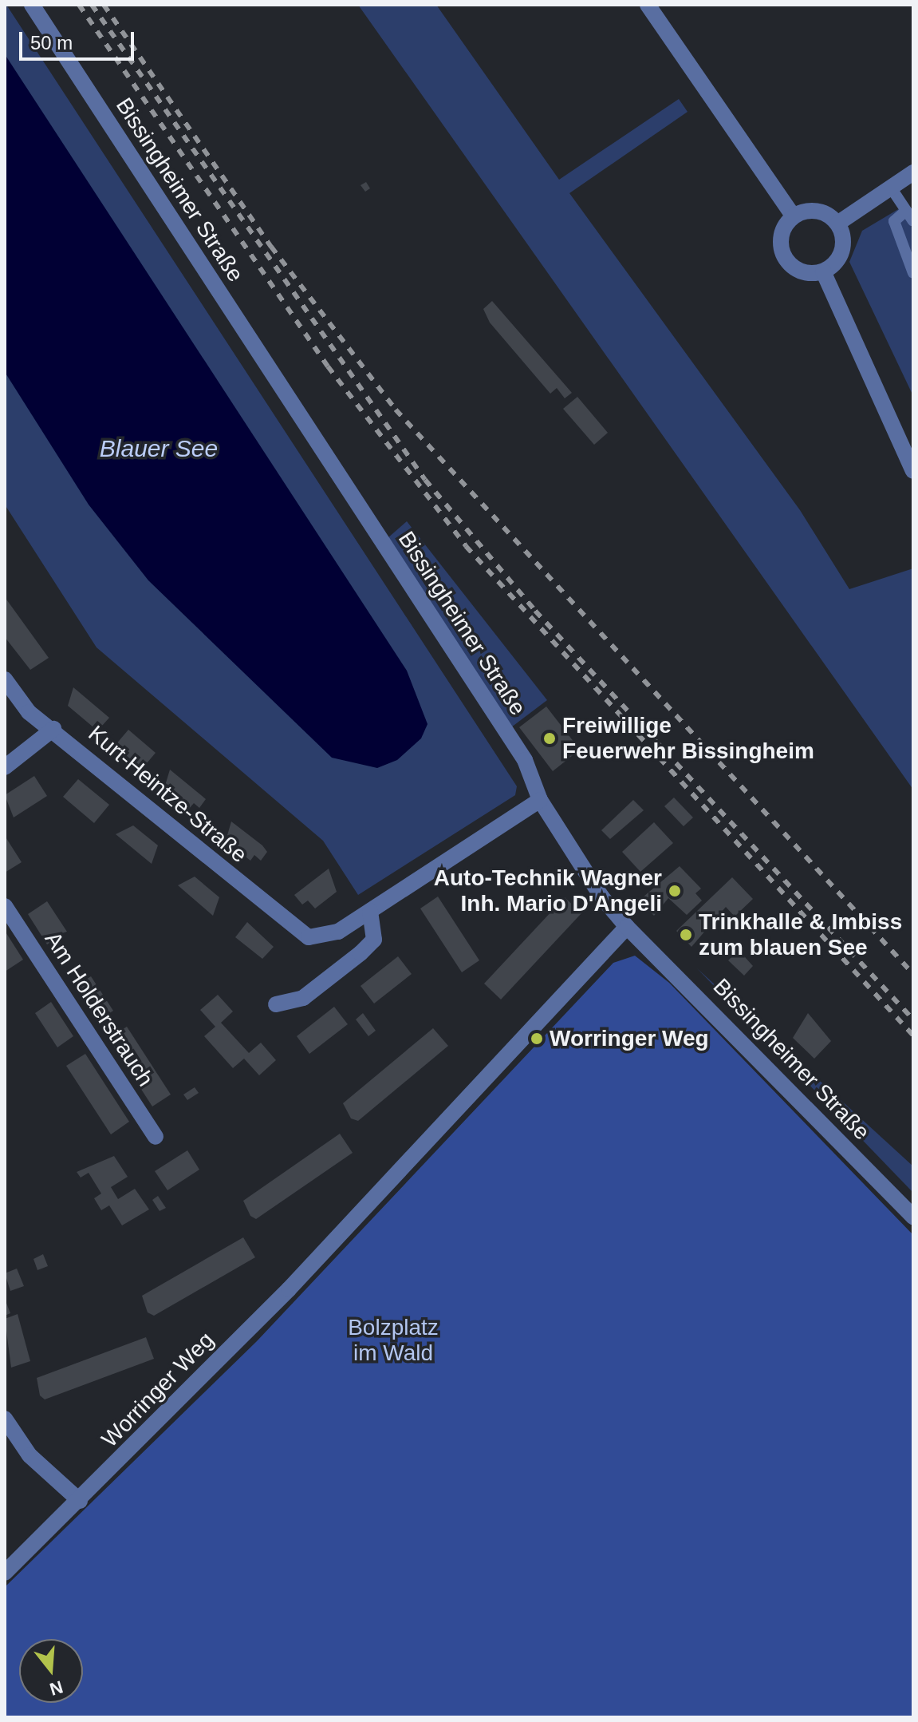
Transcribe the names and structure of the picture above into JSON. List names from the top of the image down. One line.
{"streets":{"street":["Bissingheimer Straße","Kurt-Heintze-Straße","Am Holderstrauch","Worringer Weg"]},"crossings":[["Bissingheimer Straße","Worringer Weg"]],"water":["Blauer See"],"parks":["Bolzplatz im Wald"],"places":["Freiwillige Feuerwehr Bissingheim","Auto-Technik Wagner Inh. Mario D'Angeli","Trinkhalle & Imbiss zum blauen See","Worringer Weg"],"scale_bar":"50 m","north":"bottom"}
